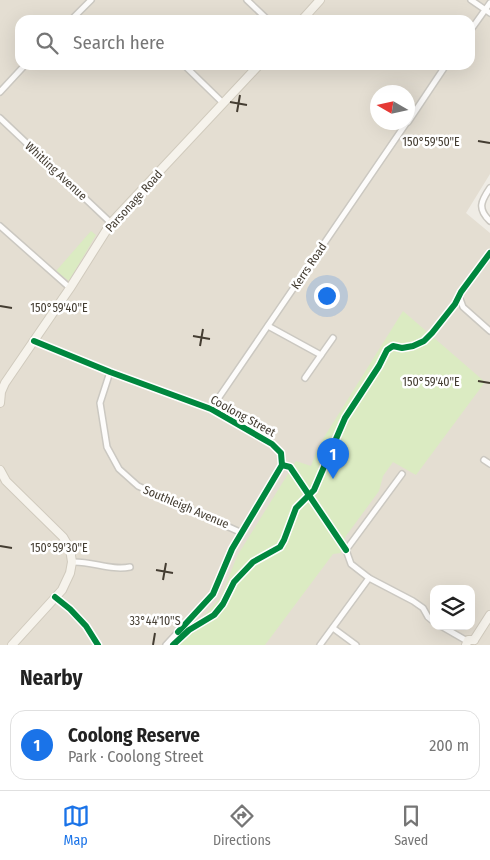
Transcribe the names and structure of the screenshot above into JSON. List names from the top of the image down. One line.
{"streets":{"street":["Whitling Avenue","Parsonage Road","Kerrs Road","Coolong Street","Southleigh Avenue"]},"crossings":[["Whitling Avenue","Parsonage Road"],["Parsonage Road","Coolong Street"],["Kerrs Road","Coolong Street"],["Coolong Street","Southleigh Avenue"]],"north":"left","page":{"search":"Search here","pins":"1","heading":"Nearby","list":[{"mark":"1","name":"Coolong Reserve","note":"Park · Coolong Street","value":"200 m"}],"nav":["Map","Directions","Saved"]},"coordinates":["150°59'50\"E","150°59'40\"E","150°59'30\"E","33°44'10\"S"]}
